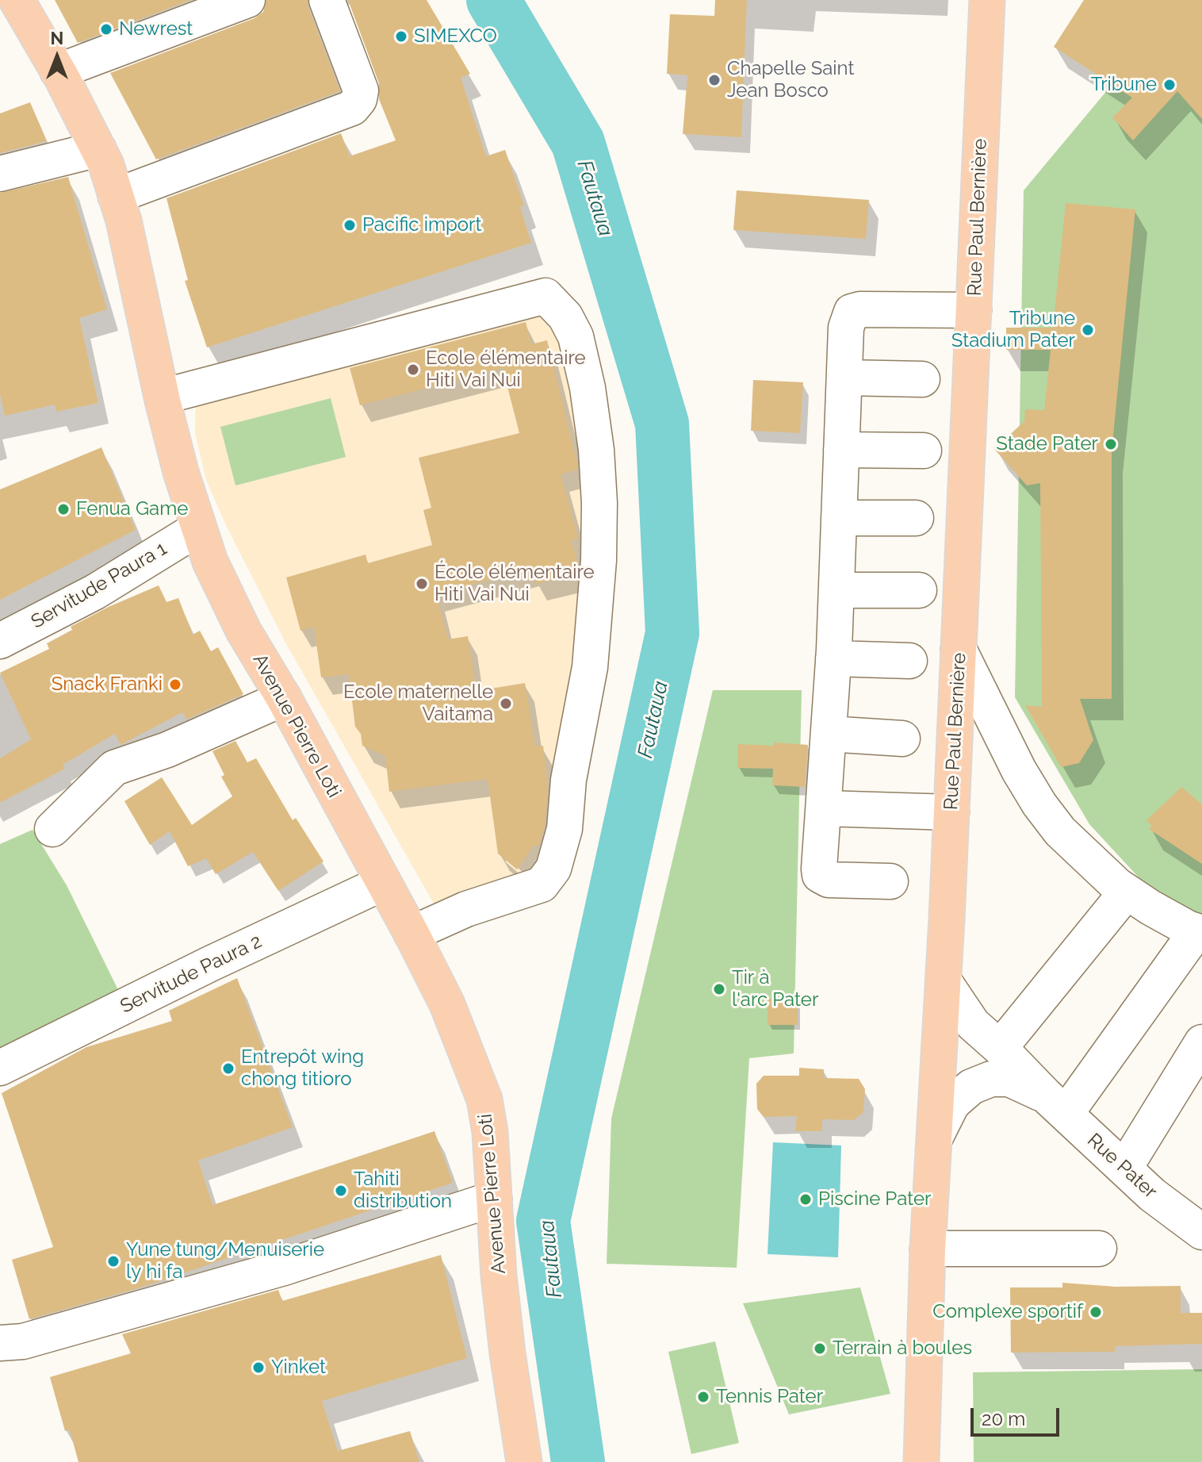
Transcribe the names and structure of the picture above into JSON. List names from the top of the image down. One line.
{"streets":{"main road":["Rue Paul Bernière","Avenue Pierre Loti"],"street":["Servitude Paura 1","Servitude Paura 2","Rue Pater"]},"crossings":[["Rue Paul Bernière","Rue Pater"],["Servitude Paura 1","Avenue Pierre Loti"],["Avenue Pierre Loti","Servitude Paura 2"]],"water":["Fautaua"],"places":["Newrest","SIMEXCO","Chapelle Saint Jean Bosco","Tribune","Pacific import","Tribune Stadium Pater","Ecole élémentaire Hiti Vai Nui","Stade Pater","Fenua Game","École élémentaire Hiti Vai Nui","Snack Franki","Ecole maternelle Vaitama","Tir à l'arc Pater","Entrepôt wing chong titioro","Tahiti distribution","Piscine Pater","Yune tung/Menuiserie ly hi fa","Complexe sportif","Terrain à boules","Yinket","Tennis Pater"],"scale_bar":"20 m","north":"top"}
